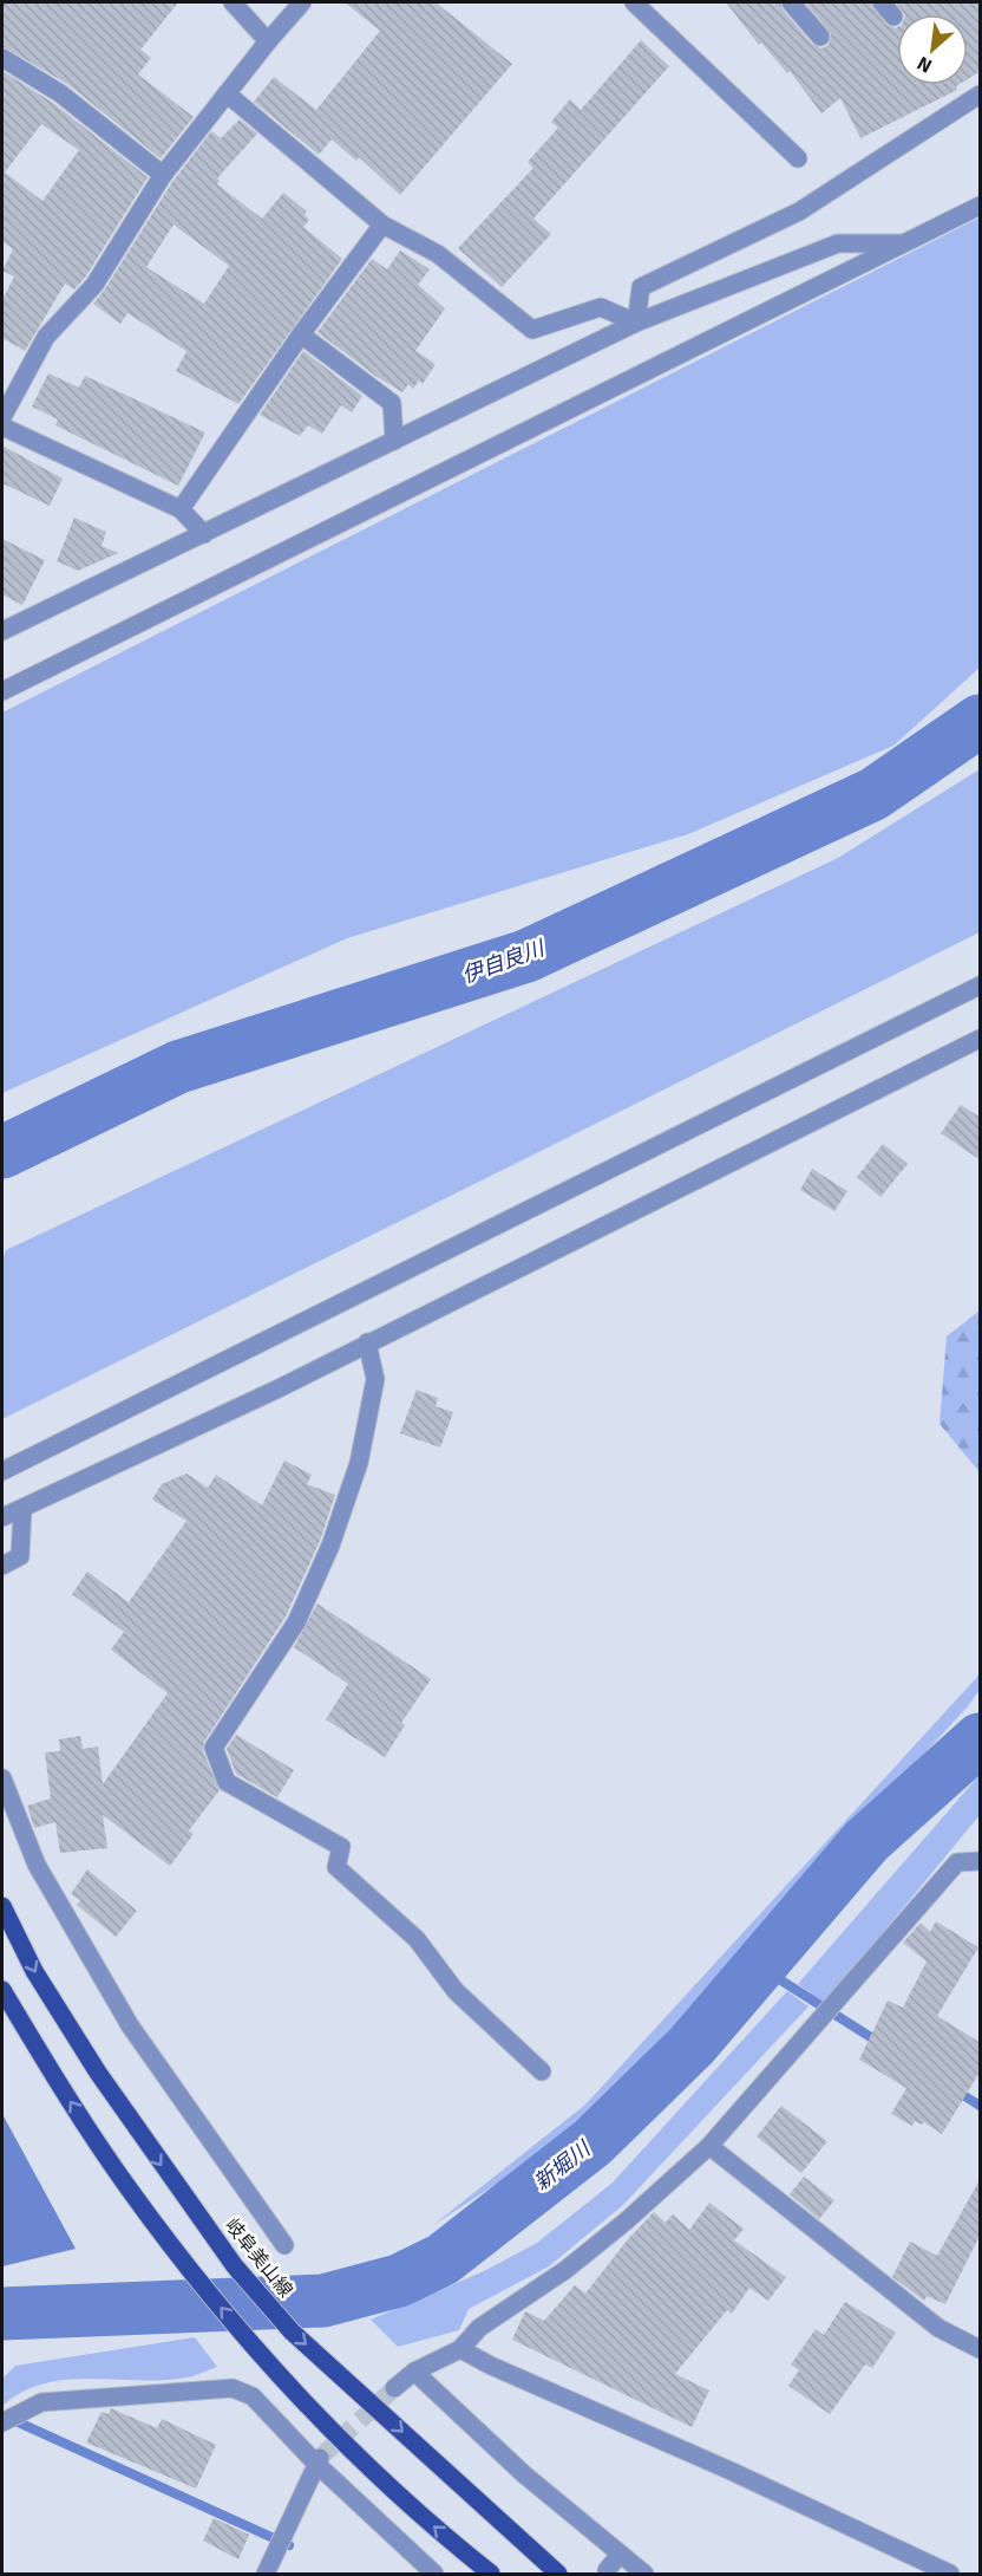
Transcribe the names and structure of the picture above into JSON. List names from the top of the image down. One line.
{"streets":{"main road":["岐阜美山線"]},"water":["伊自良川","新堀川"],"north":"bottom left"}
